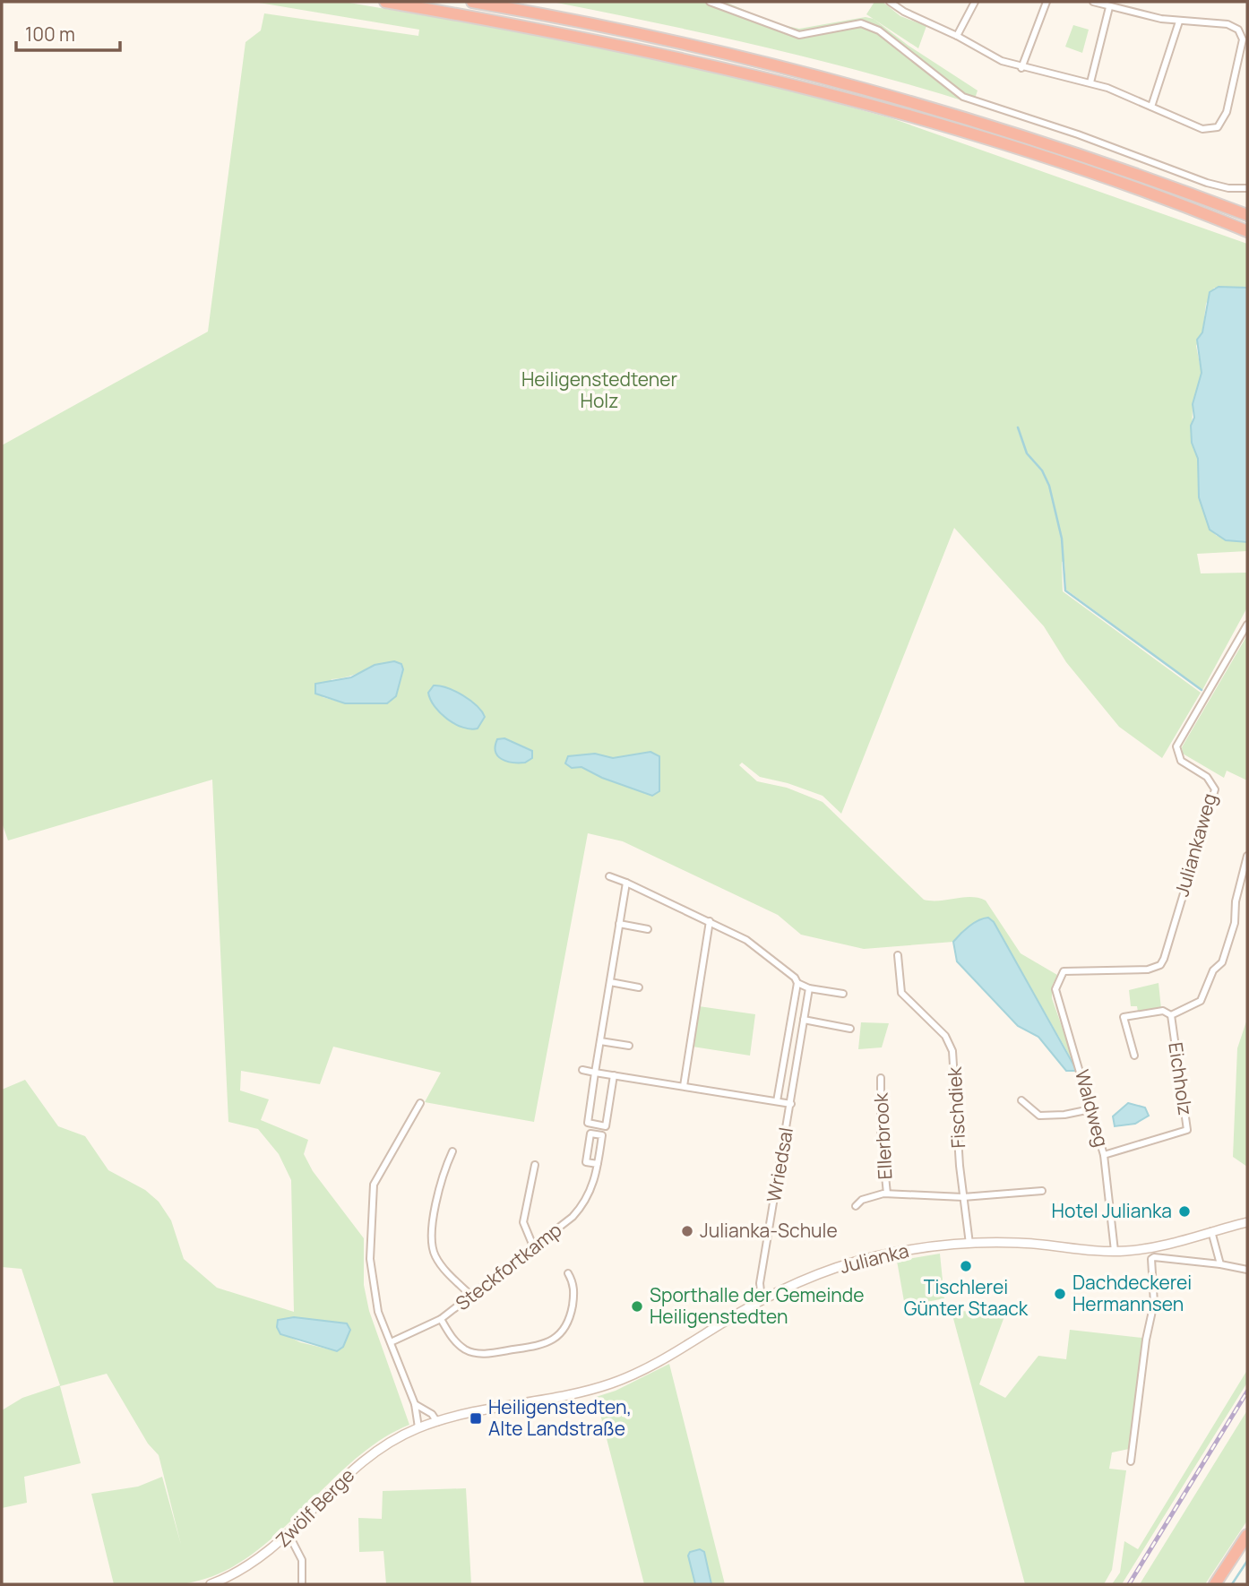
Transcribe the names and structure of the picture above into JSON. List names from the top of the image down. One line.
{"streets":{"street":["Juliankaweg","Eichholz","Fischdiek","Waldweg","Ellerbrook","Wriedsal","Julianka","Steckfortkamp","Zwölf Berge"]},"crossings":[["Juliankaweg","Waldweg"],["Eichholz","Waldweg"],["Fischdiek","Ellerbrook"],["Fischdiek","Julianka"],["Waldweg","Julianka"],["Wriedsal","Julianka"],["Julianka","Zwölf Berge"]],"parks":["Heiligenstedtener Holz"],"places":{"other":["Hotel Julianka","Julianka-Schule","Tischlerei Günter Staack","Dachdeckerei Hermannsen","Sporthalle der Gemeinde Heiligenstedten"],"transit":["Heiligenstedten, Alte Landstraße"]},"scale_bar":"100 m"}
